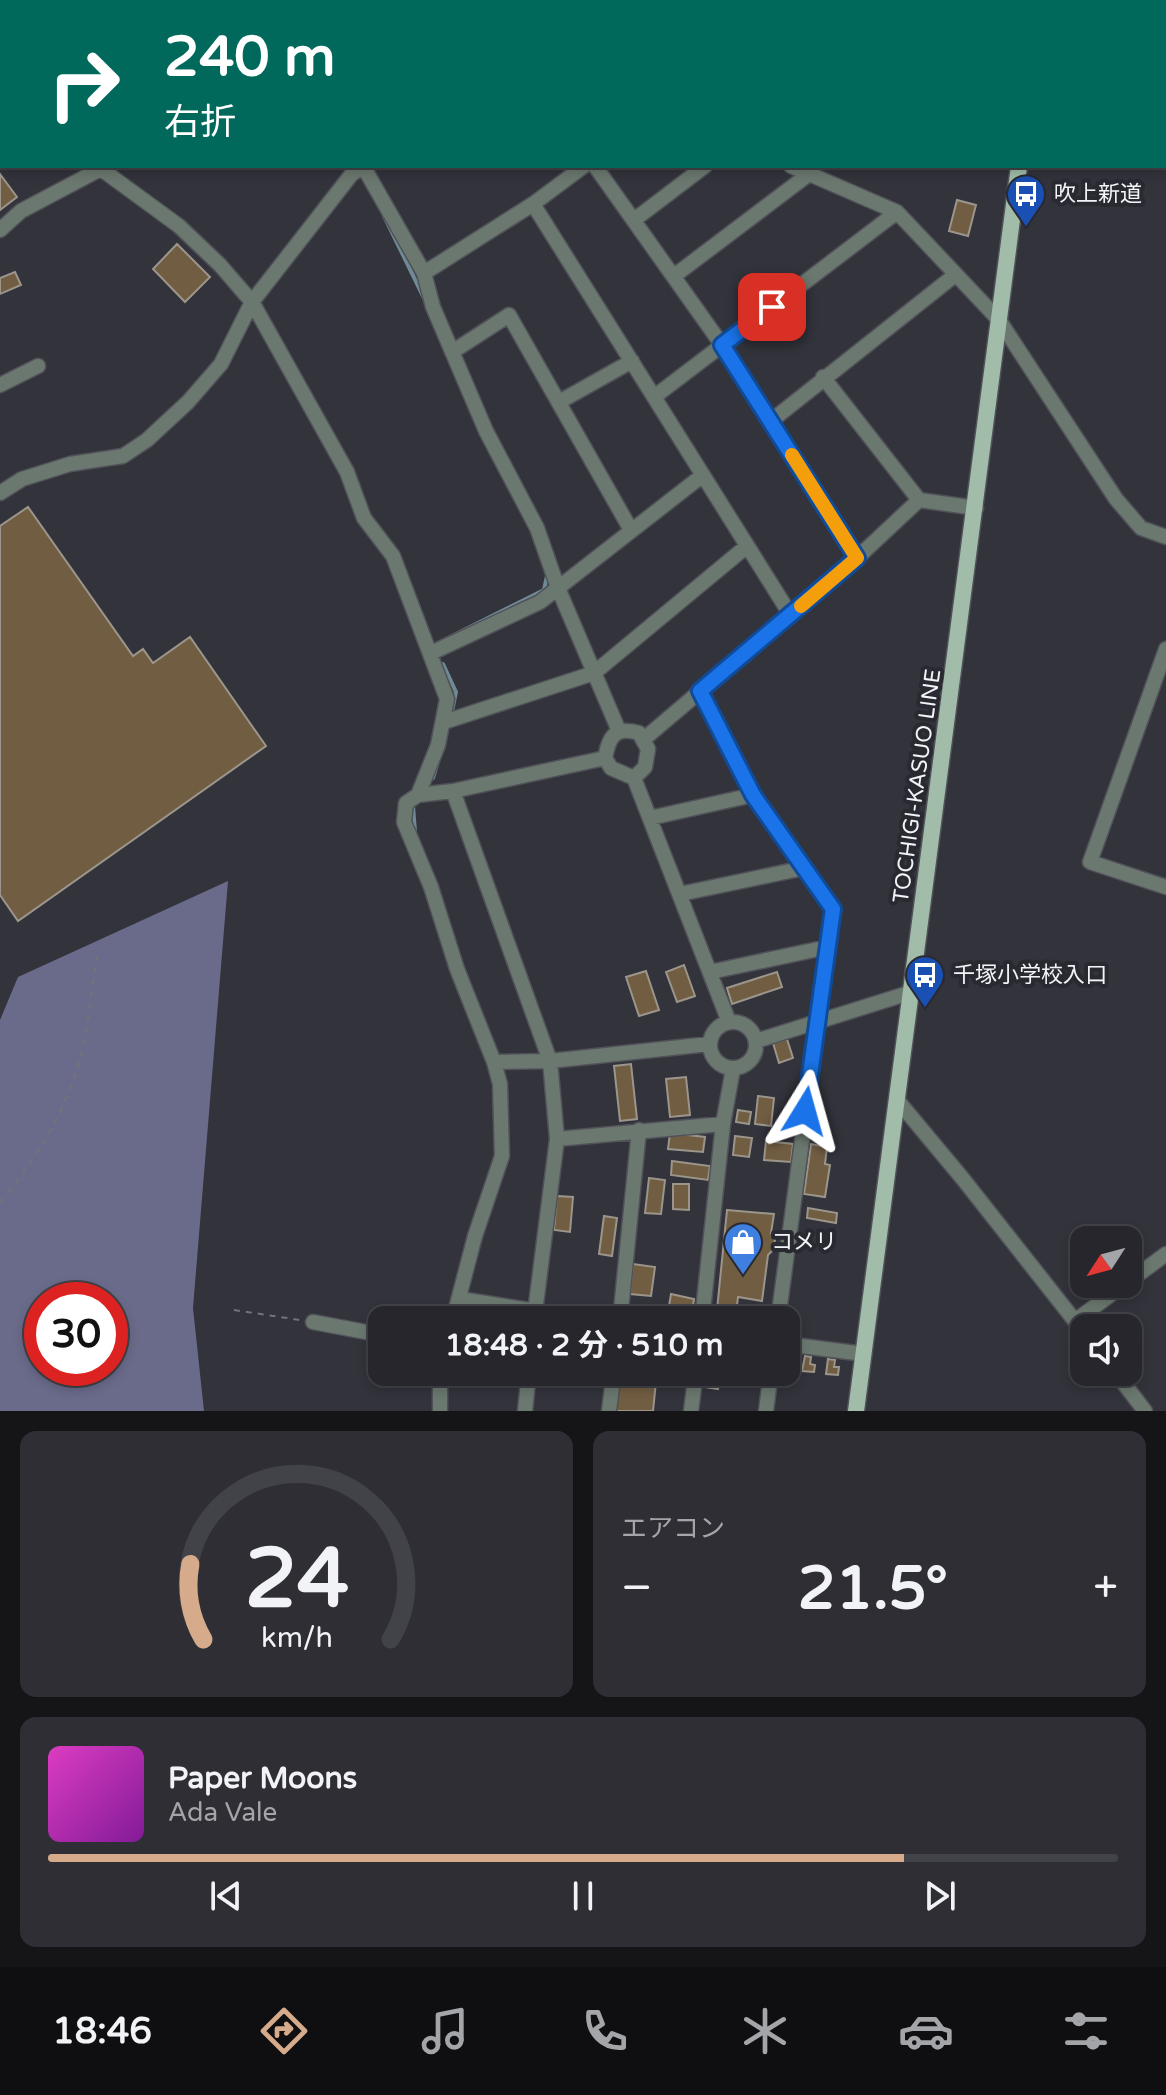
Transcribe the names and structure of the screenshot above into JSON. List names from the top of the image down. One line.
{"streets":{"main road":["TOCHIGI-KASUO LINE"]},"places":{"bus stop":["吹上新道","千塚小学校入口"],"shop":["コメリ"]},"north":"bottom left","page":{"turn":["240 m","右折"],"limit":"30","trip":"18:48 · 2 分 · 510 m","tile":"エアコン","heat":["−","21.5°","+"],"song":["Paper Moons","Ada Vale"],"tabs":"18:46","gauge":["24","km/h"]}}
